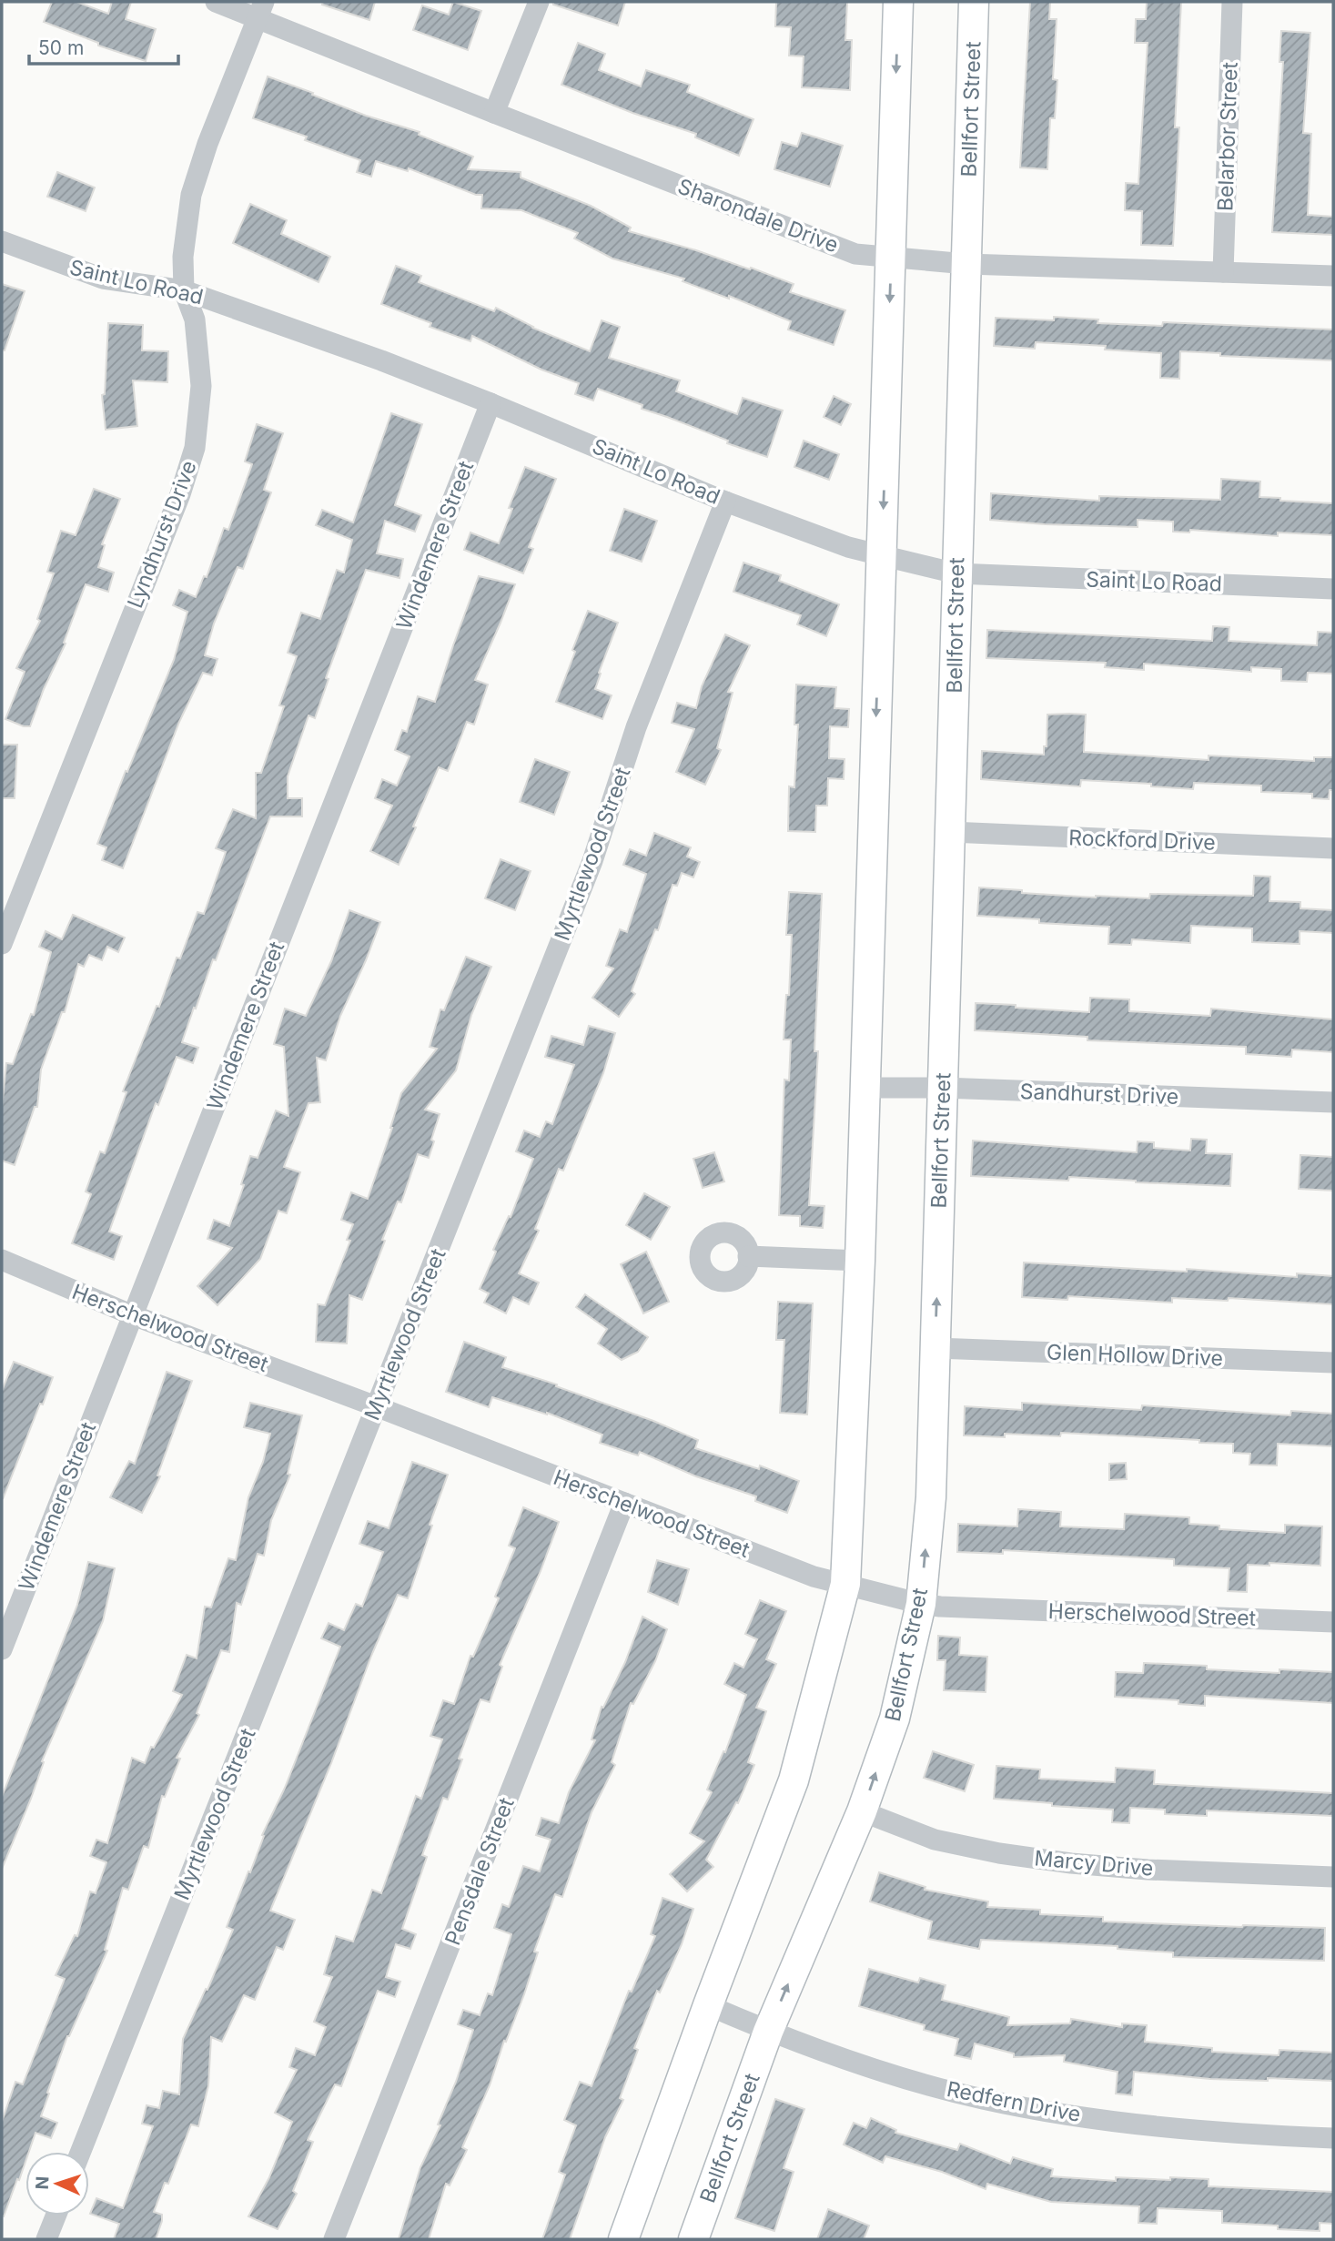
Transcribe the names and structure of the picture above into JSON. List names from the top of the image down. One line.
{"streets":{"main road":["Bellfort Street"],"street":["Belarbor Street","Sharondale Drive","Saint Lo Road","Lyndhurst Drive","Windemere Street","Rockford Drive","Myrtlewood Street","Sandhurst Drive","Herschelwood Street","Glen Hollow Drive","Marcy Drive","Pensdale Street","Redfern Drive"]},"crossings":[["Bellfort Street","Sharondale Drive"],["Bellfort Street","Saint Lo Road"],["Bellfort Street","Rockford Drive"],["Bellfort Street","Sandhurst Drive"],["Bellfort Street","Herschelwood Street"],["Bellfort Street","Glen Hollow Drive"],["Bellfort Street","Marcy Drive"],["Bellfort Street","Redfern Drive"],["Belarbor Street","Sharondale Drive"],["Sharondale Drive","Lyndhurst Drive"],["Saint Lo Road","Lyndhurst Drive"],["Saint Lo Road","Windemere Street"],["Saint Lo Road","Myrtlewood Street"],["Windemere Street","Herschelwood Street"],["Myrtlewood Street","Herschelwood Street"],["Herschelwood Street","Pensdale Street"]],"scale_bar":"50 m","north":"left"}
